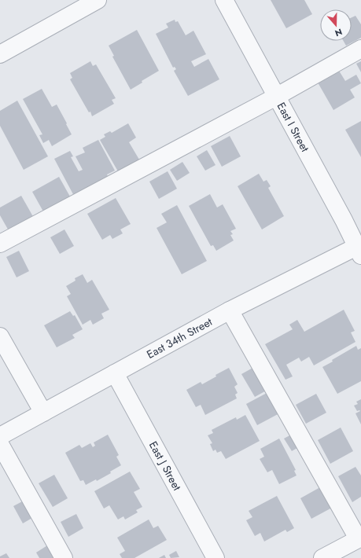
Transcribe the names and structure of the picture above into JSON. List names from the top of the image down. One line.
{"streets":{"street":["East I Street","East 34th Street","East J Street"]},"crossings":[["East I Street","East 34th Street"],["East 34th Street","East J Street"]],"north":"bottom"}
